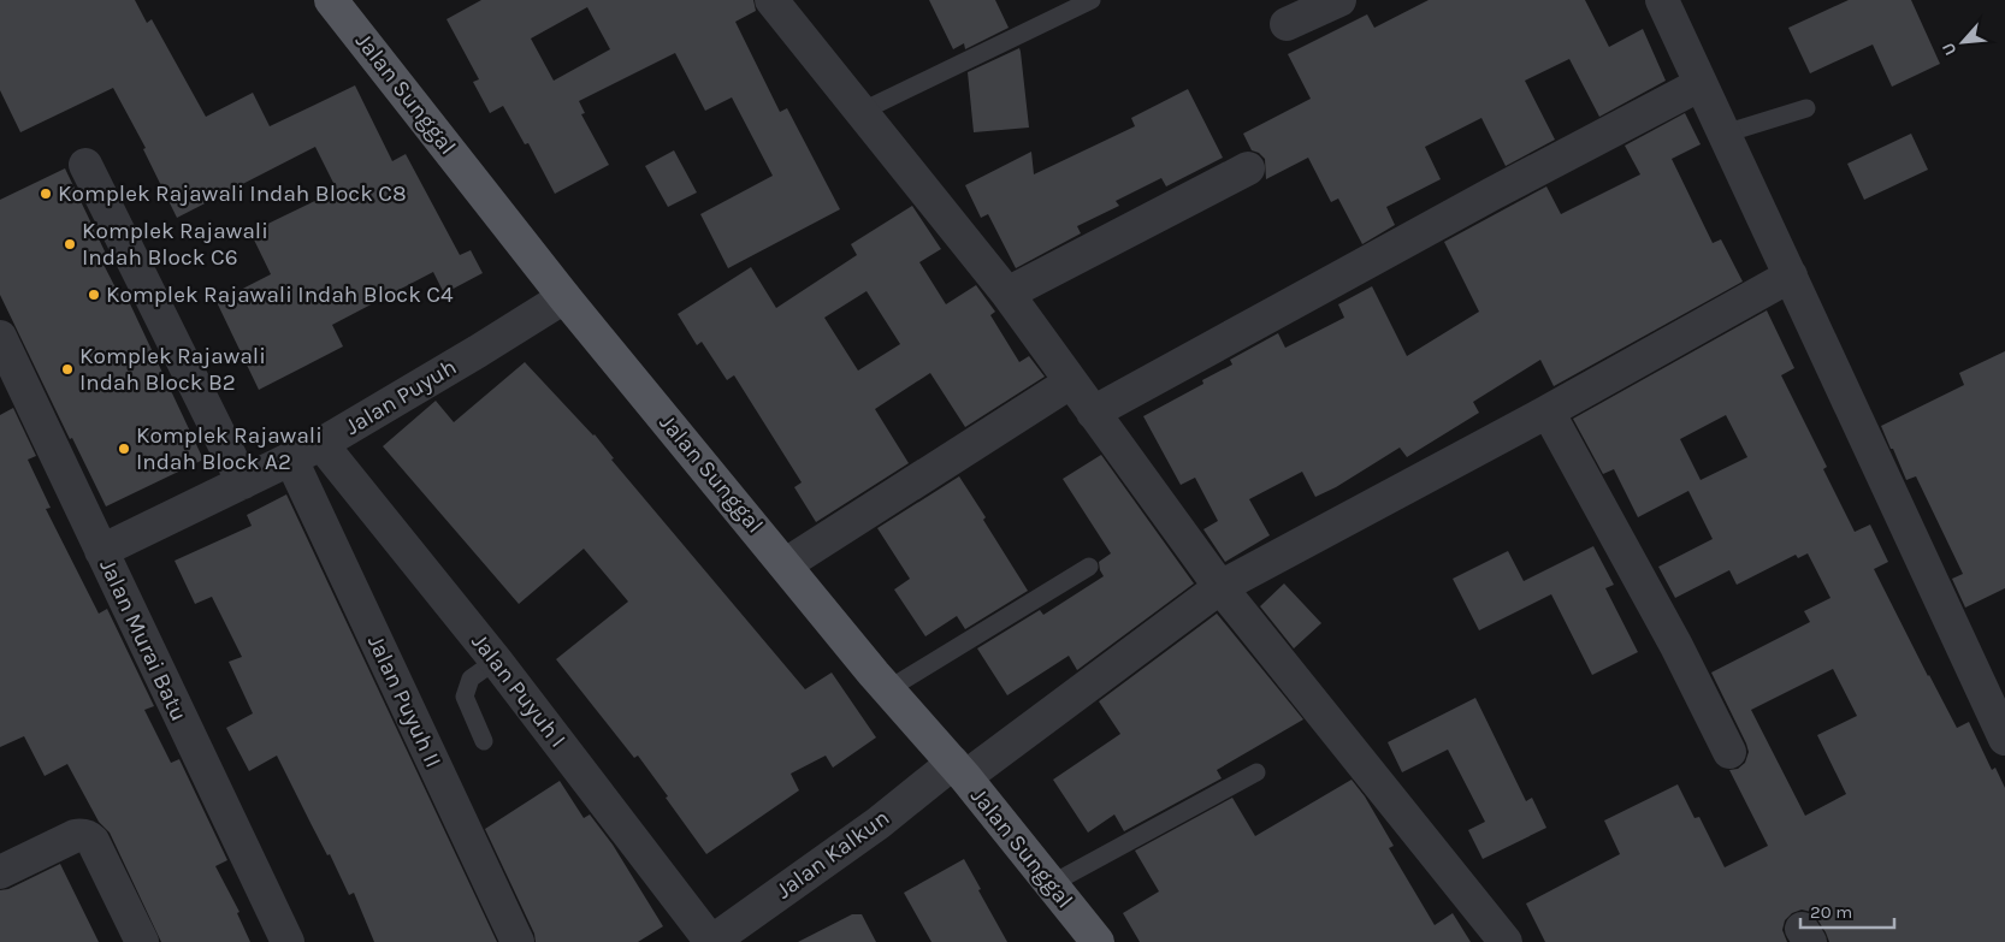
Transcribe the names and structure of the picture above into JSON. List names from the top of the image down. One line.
{"streets":{"main road":["Jalan Sunggal"],"street":["Jalan Puyuh","Jalan Murai Batu","Jalan Puyuh I","Jalan Puyuh II","Jalan Kalkun"]},"crossings":[["Jalan Sunggal","Jalan Puyuh"],["Jalan Sunggal","Jalan Kalkun"],["Jalan Puyuh","Jalan Murai Batu"],["Jalan Puyuh","Jalan Puyuh I"],["Jalan Puyuh","Jalan Puyuh II"],["Jalan Puyuh I","Jalan Kalkun"]],"places":["Komplek Rajawali Indah Block C8","Komplek Rajawali Indah Block C6","Komplek Rajawali Indah Block C4","Komplek Rajawali Indah Block B2","Komplek Rajawali Indah Block A2"],"scale_bar":"20 m","north":"bottom left"}
